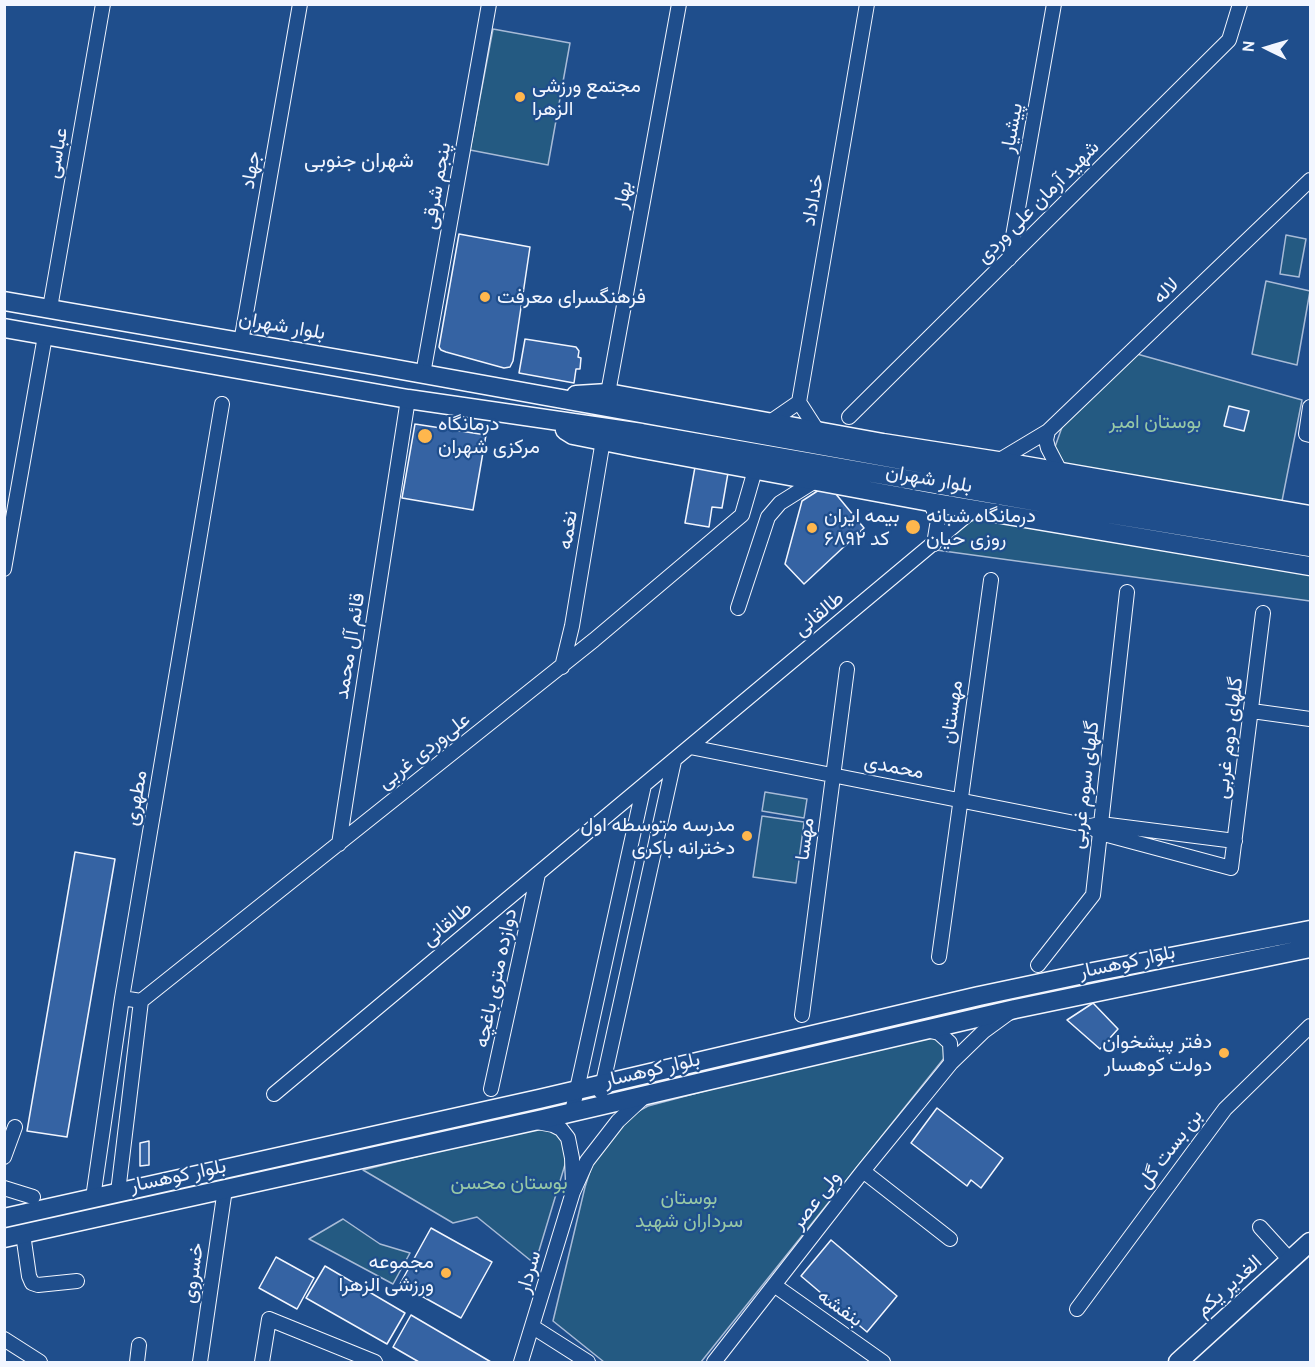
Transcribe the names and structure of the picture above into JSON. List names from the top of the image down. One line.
{"streets":{"main road":["بلوار شهران","بلوار کوهسار","الغدیر یکم"],"street":["پیشیار","عباسی","جهاد","پنجم شرقی","بهار","خداداد","شهید آرمان علی وردی","لاله","نغمه","طالقانی","قائم آل محمد","مهستان","گلهای دوم غربی","علی‌وردی غربی","محمدی","گلهای سوم غربی","مطهری","مهسا","دوازده متری باغچه","بن بست گل","ولی عصر","سردار","خسروی","بنفشه"]},"crossings":[["پیشیار","شهید آرمان علی وردی"],["عباسی","بلوار شهران"],["جهاد","بلوار شهران"],["پنجم شرقی","بلوار شهران"],["بهار","بلوار شهران"],["لاله","بلوار شهران"],["بلوار شهران","نغمه"],["بلوار شهران","طالقانی"],["بلوار شهران","قائم آل محمد"],["نغمه","علی‌وردی غربی"],["طالقانی","محمدی"],["طالقانی","دوازده متری باغچه"],["قائم آل محمد","علی‌وردی غربی"],["مهستان","محمدی"],["گلهای دوم غربی","محمدی"],["گلهای دوم غربی","گلهای سوم غربی"],["محمدی","گلهای سوم غربی"],["محمدی","مهسا"],["مطهری","بلوار کوهسار"],["بلوار کوهسار","ولی عصر"],["بلوار کوهسار","سردار"],["بلوار کوهسار","خسروی"],["ولی عصر","بنفشه"]],"districts":["شهران جنوبی"],"parks":["بوستان امیر","بوستان محسن","بوستان سرداران شهید"],"places":["مجتمع ورزشی الزهرا","فرهنگسرای معرفت","درمانگاه مرکزی شهران","درمانگاه شبانه روزی حیان","بیمه ایران کد ۶۸۹۲","مدرسه متوسطه اول دخترانه باکری","دفتر پیشخوان دولت کوهسار","مجموعه ورزشی الزهرا"],"north":"left"}
